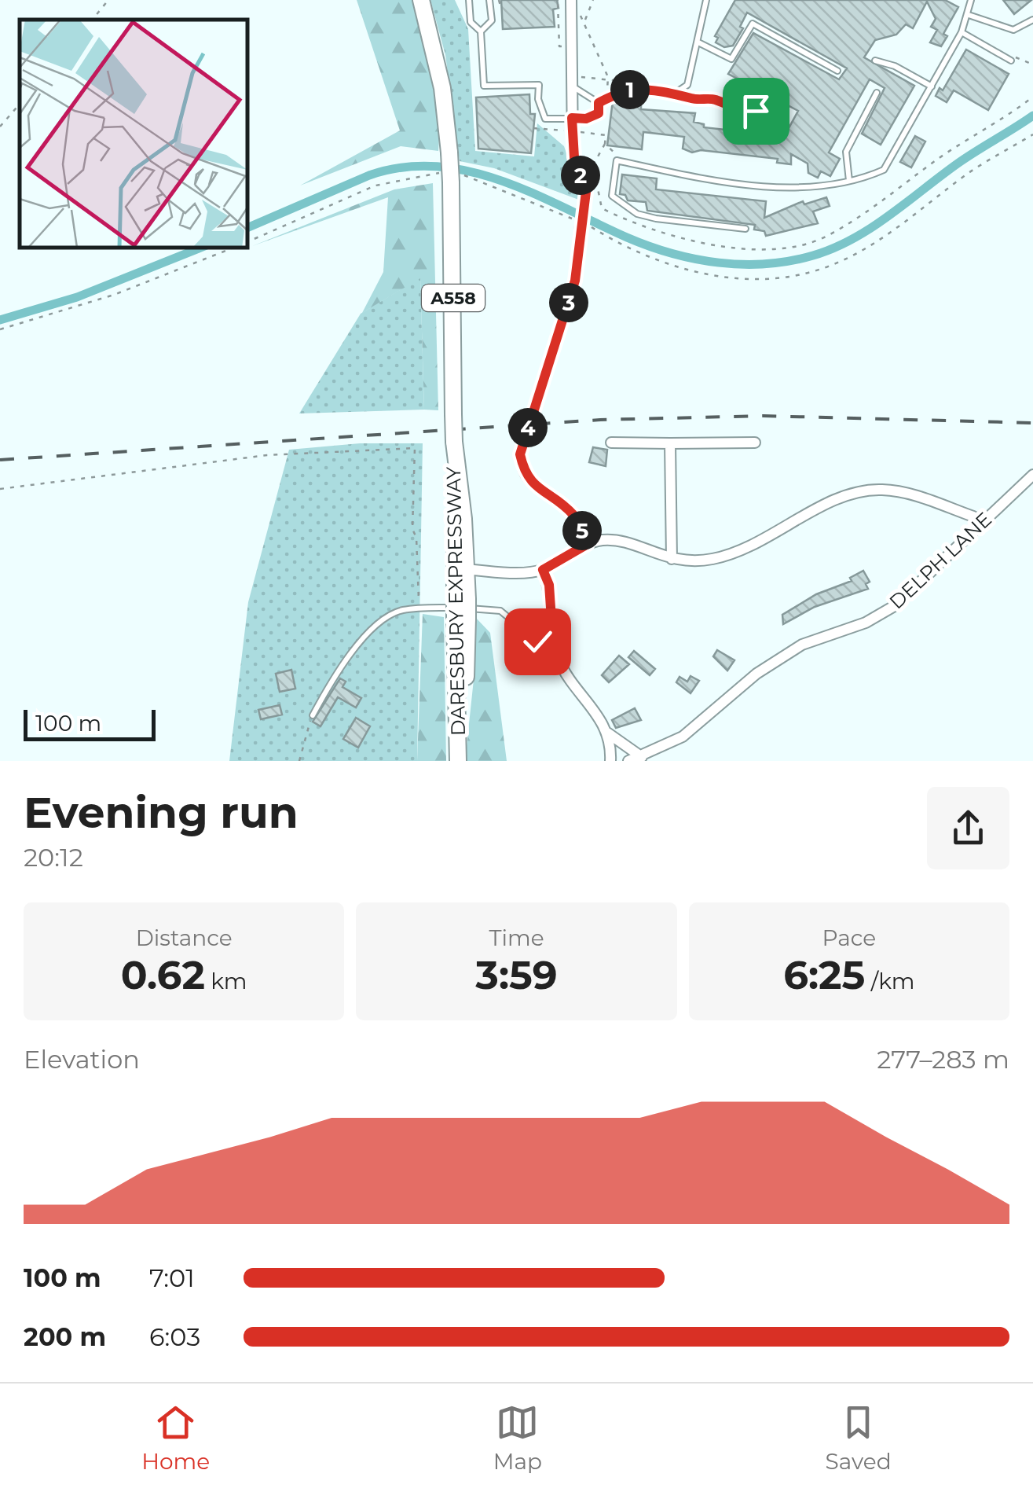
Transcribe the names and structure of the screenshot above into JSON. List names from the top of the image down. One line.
{"streets":{"main road":["A558","DARESBURY EXPRESSWAY"],"street":["DELPH LANE"]},"scale_bar":"100 m","page":{"pins":["1","2","3","4","5"],"scale":"100 m","heading":["Evening run","20:12"],"stats":[["Distance","0.62 km"],["Time","3:59"],["Pace","6:25 /km"]],"chart":["Elevation","277–283 m"],"list":[{"name":"100 m","note":"7:01"},{"name":"200 m","note":"6:03"}],"tabs":["Home","Map","Saved"]}}
